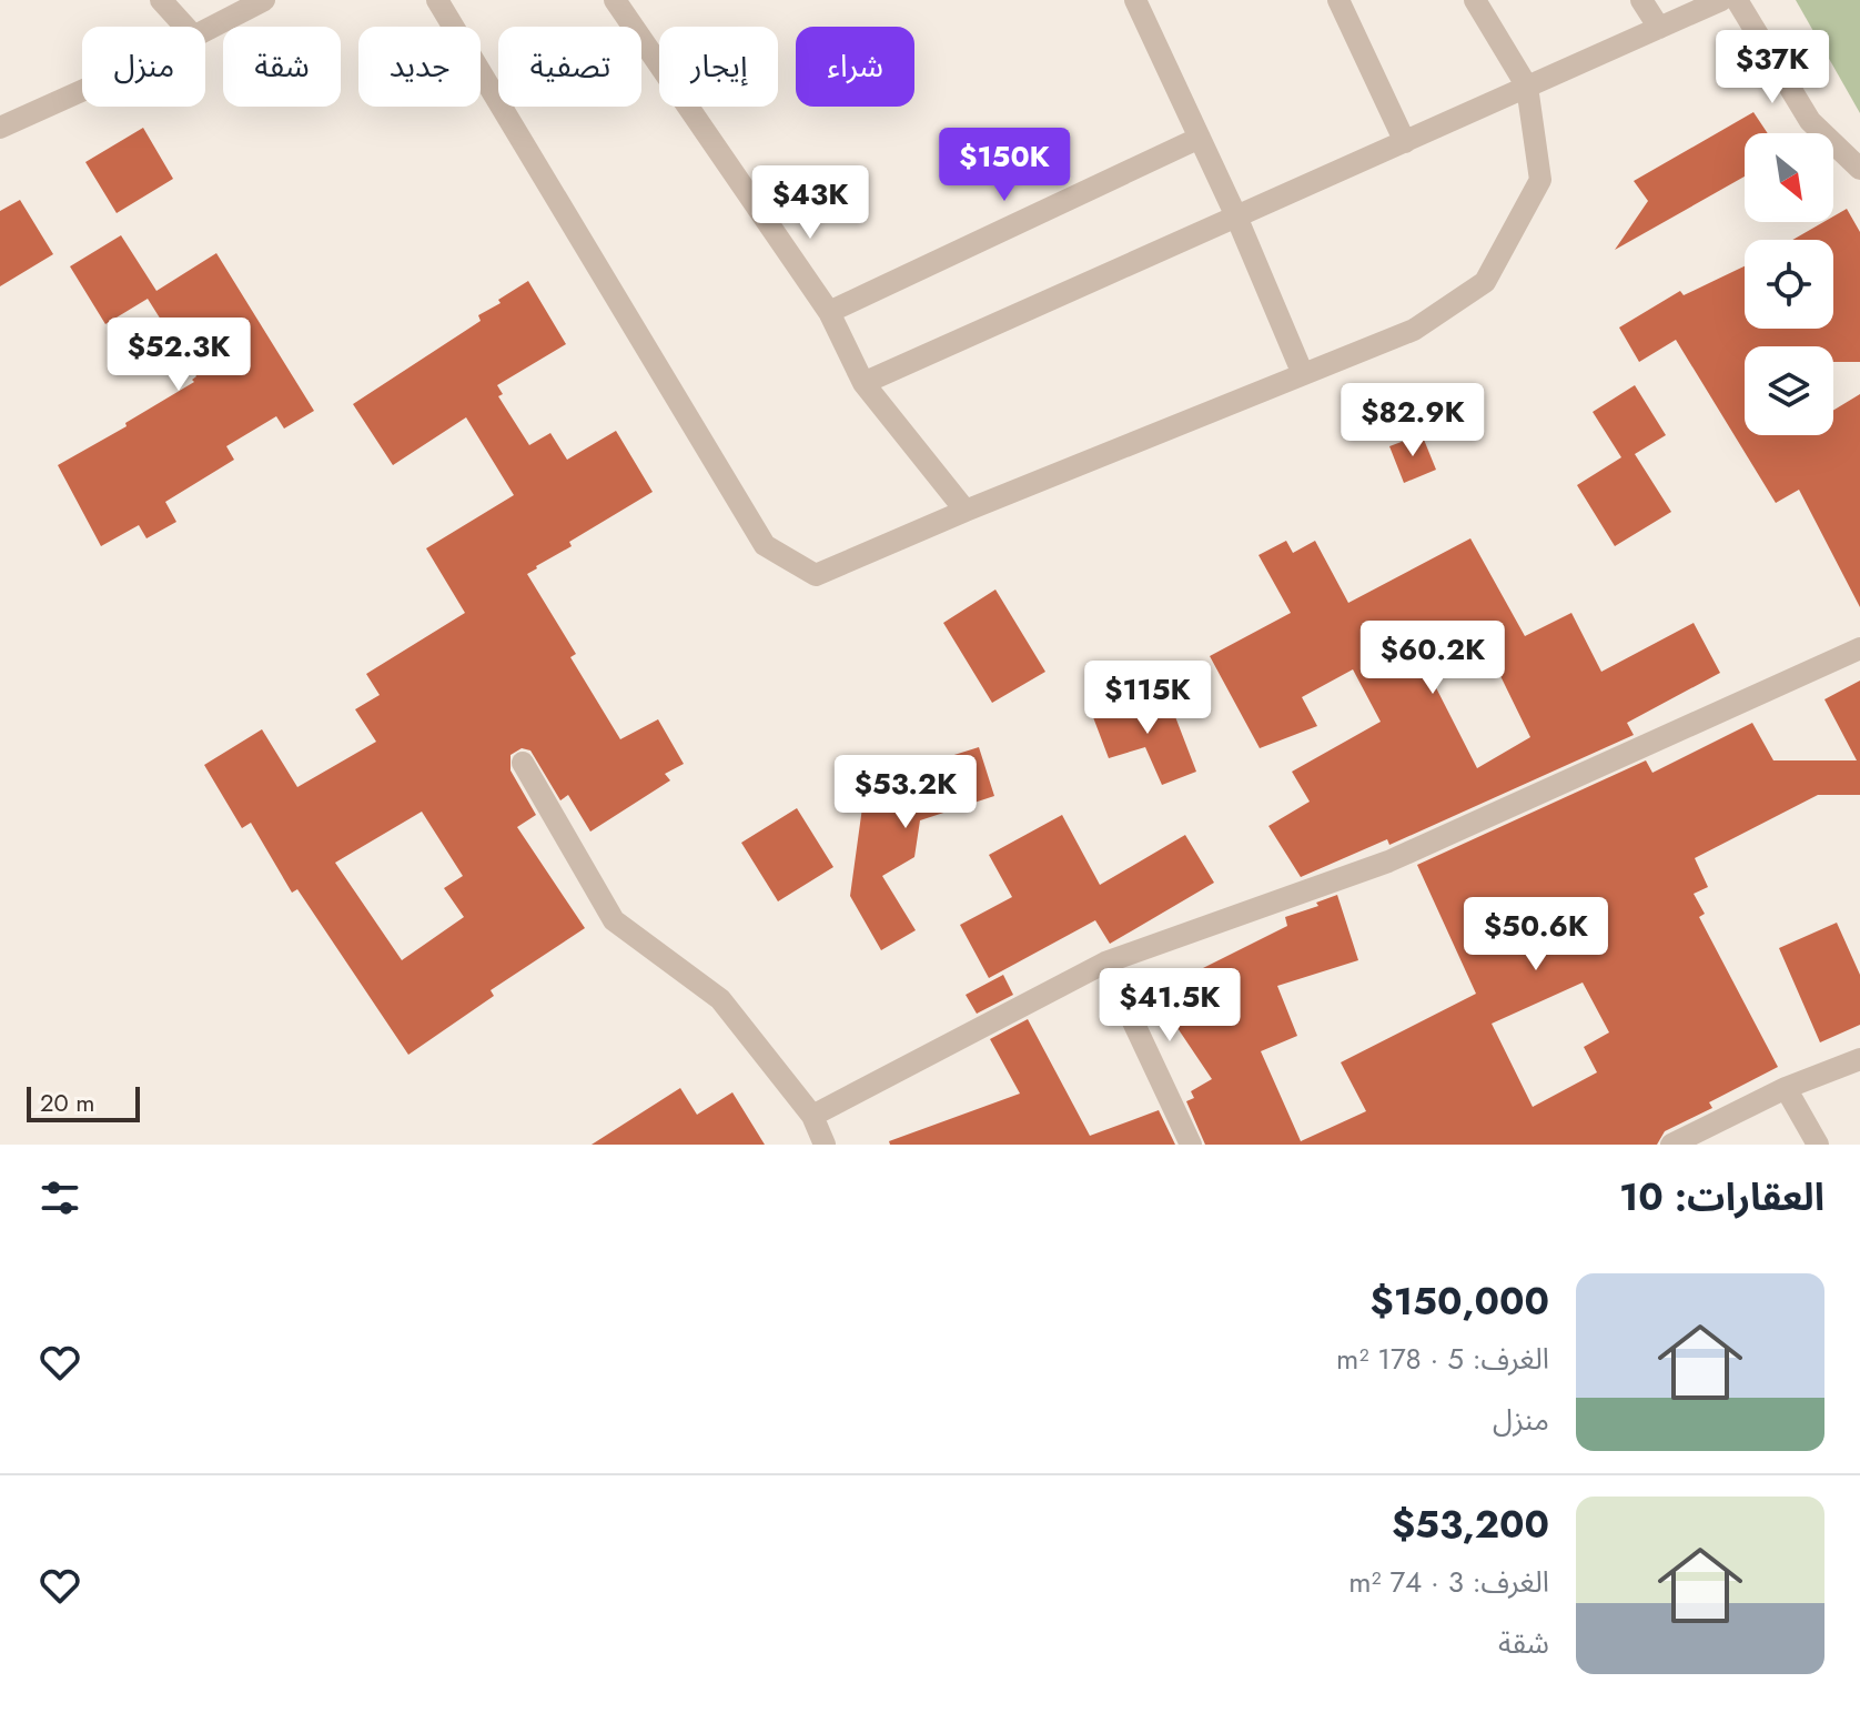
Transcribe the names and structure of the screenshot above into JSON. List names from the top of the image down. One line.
{"scale_bar":"20 m","north":"bottom right","page":{"chip":["شراء","إيجار","تصفية","جديد","شقة","منزل"],"price":["$37K","$150K","$43K","$52.3K","$82.9K","$60.2K","$115K","$53.2K","$50.6K","$41.5K"],"scale":"20 m","heading":"العقارات: 10","list":[{"name":"$150,000","note":"الغرف: 5 · 178 m² · منزل"},{"name":"$53,200","note":"الغرف: 3 · 74 m² · شقة"}]}}
